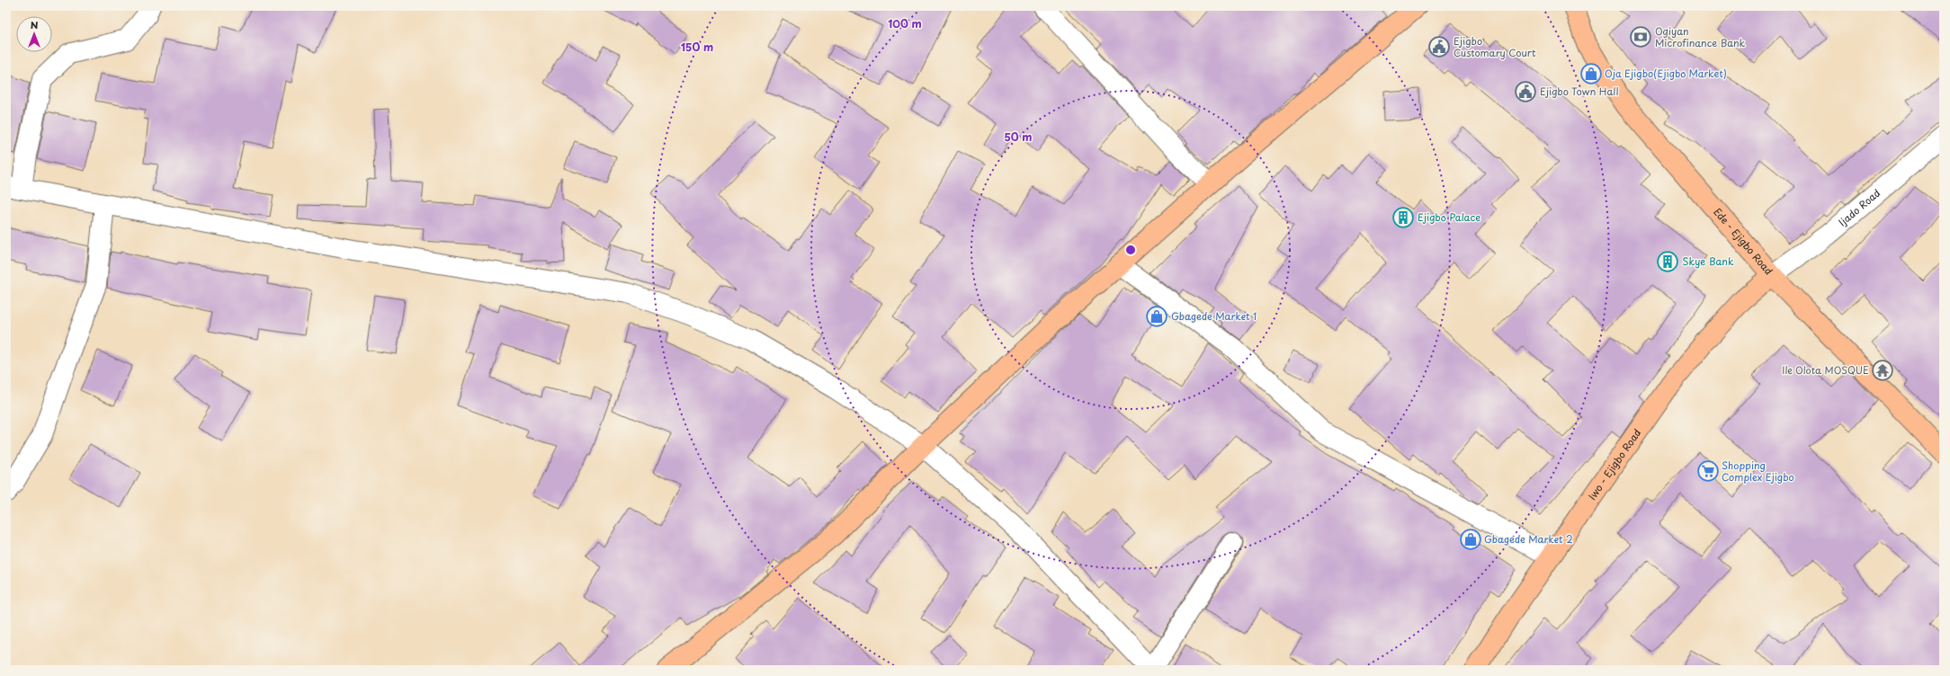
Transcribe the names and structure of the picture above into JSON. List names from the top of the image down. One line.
{"streets":{"main road":["Ede - Ejigbo Road","Iwo - Ejigbo Road"],"street":["Ijado Road"]},"crossings":[["Ijado Road","Ede - Ejigbo Road"],["Ijado Road","Iwo - Ejigbo Road"],["Ede - Ejigbo Road","Iwo - Ejigbo Road"]],"places":{"bank":["Ogiyan Microfinance Bank"],"public building":["Ejigbo Customary Court","Ejigbo Town Hall"],"shop":["Oja Ejigbo(Ejigbo Market)","Gbagede Market 1","Gbagede Market 2"],"building":["Ejigbo Palace","Skye Bank"],"temple":["Ile Olota MOSQUE"],"supermarket":["Shopping Complex Ejigbo"]},"north":"top","rings":["100 m","150 m","50 m"]}
